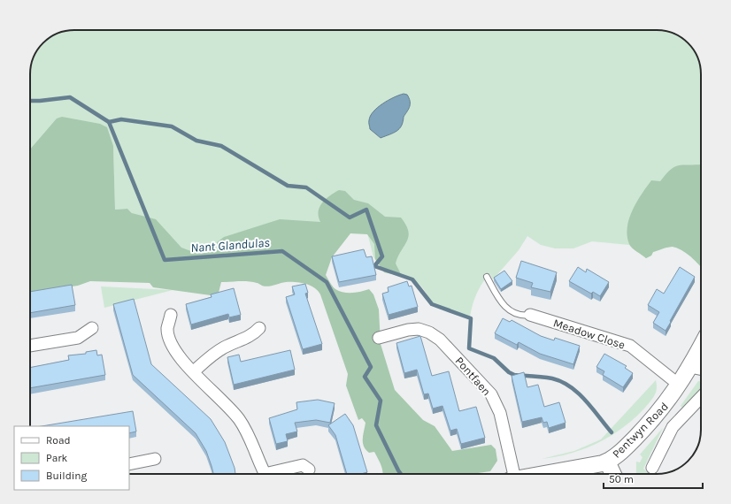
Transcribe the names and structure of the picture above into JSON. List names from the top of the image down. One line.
{"streets":{"street":["Meadow Close","Pontfaen","Pentwyn Road"]},"crossings":[["Meadow Close","Pentwyn Road"]],"water":["Nant Glandulas"],"legend":["Road","Park","Building"],"scale_bar":"50 m"}
